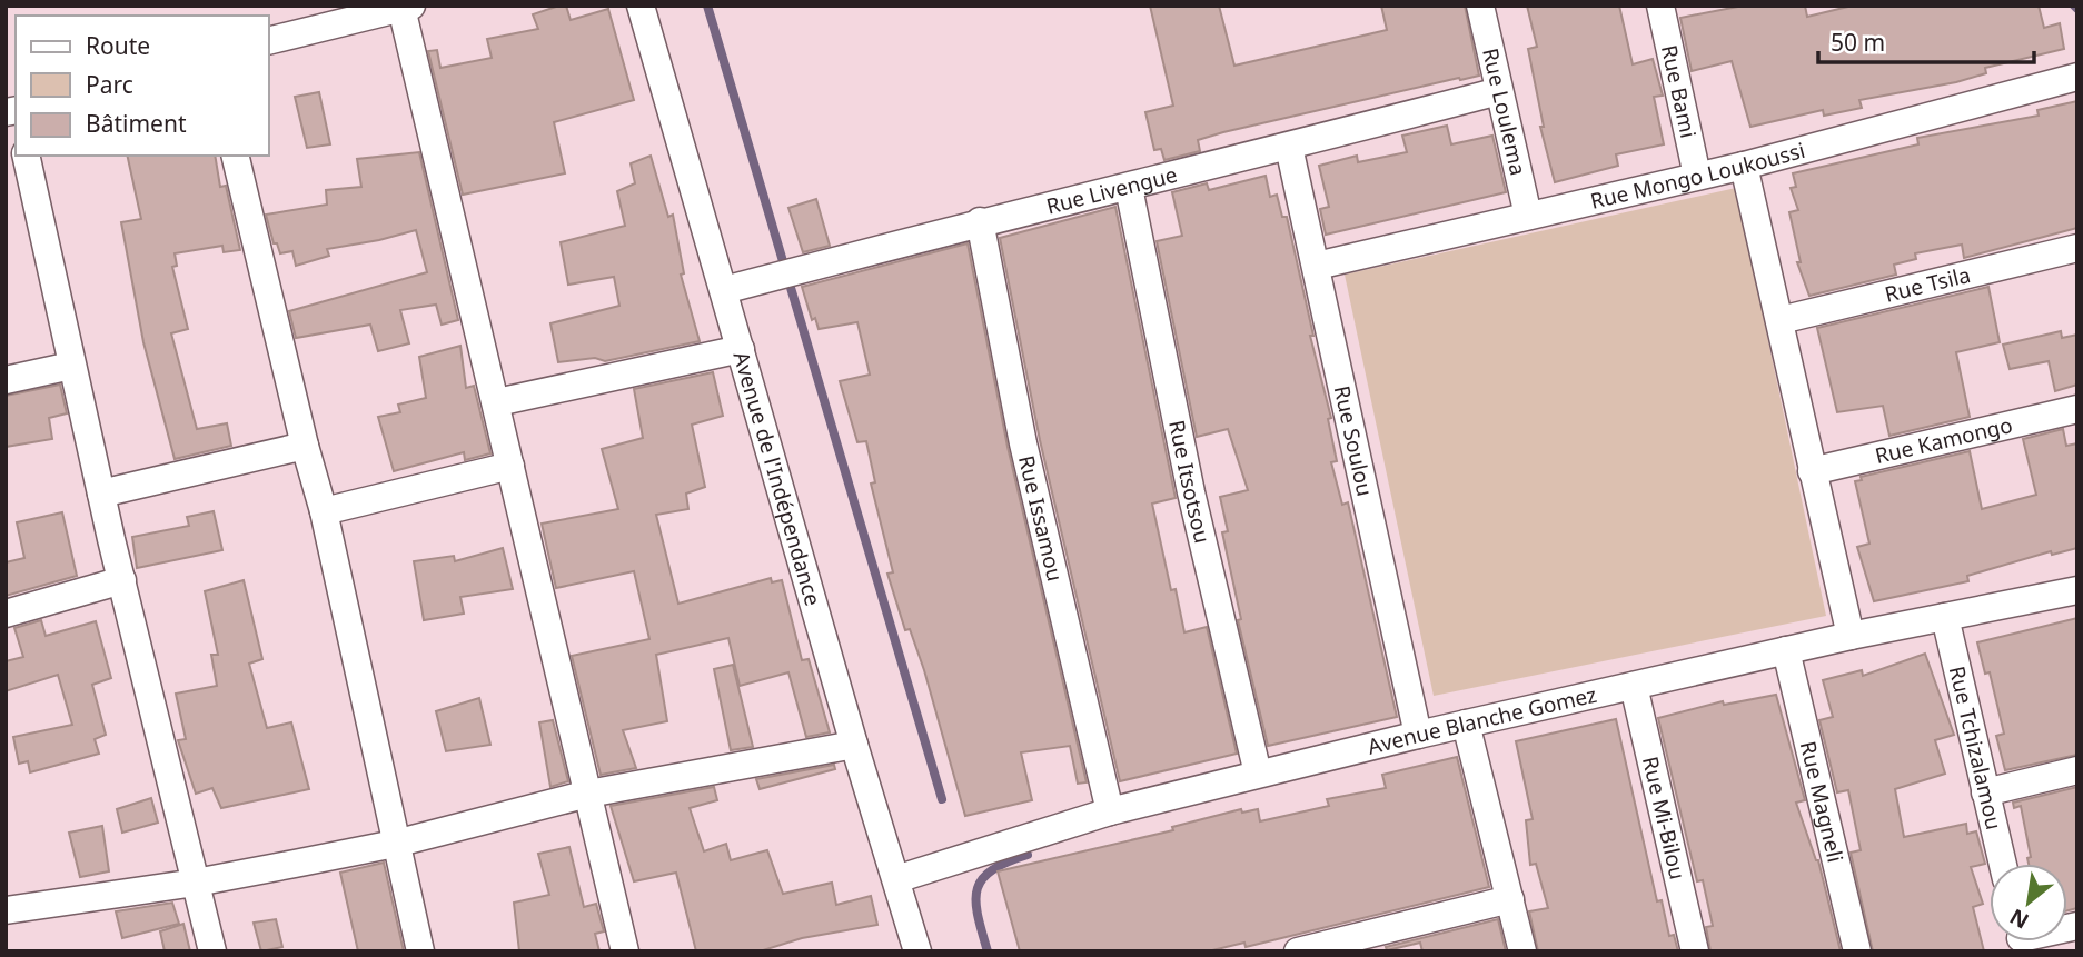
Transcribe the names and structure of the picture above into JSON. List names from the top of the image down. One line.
{"streets":{"street":["Rue Bami","Rue Loulema","Rue Mongo Loukoussi","Rue Livengue","Rue Tsila","Rue Soulou","Rue Kamongo","Avenue de l'Indépendance","Rue Itsotsou","Rue Issamou","Avenue Blanche Gomez","Rue Tchizalamou","Rue Magneli","Rue Mi-Bilou"]},"crossings":[["Rue Bami","Rue Mongo Loukoussi"],["Rue Loulema","Rue Mongo Loukoussi"],["Rue Loulema","Rue Livengue"],["Rue Mongo Loukoussi","Rue Soulou"],["Rue Livengue","Rue Soulou"],["Rue Livengue","Avenue de l'Indépendance"],["Rue Livengue","Rue Itsotsou"],["Rue Livengue","Rue Issamou"],["Rue Soulou","Avenue Blanche Gomez"],["Avenue de l'Indépendance","Avenue Blanche Gomez"],["Rue Itsotsou","Avenue Blanche Gomez"],["Rue Issamou","Avenue Blanche Gomez"],["Avenue Blanche Gomez","Rue Tchizalamou"],["Avenue Blanche Gomez","Rue Magneli"],["Avenue Blanche Gomez","Rue Mi-Bilou"]],"legend":["Route","Parc","Bâtiment"],"scale_bar":"50 m","north":"bottom left"}
